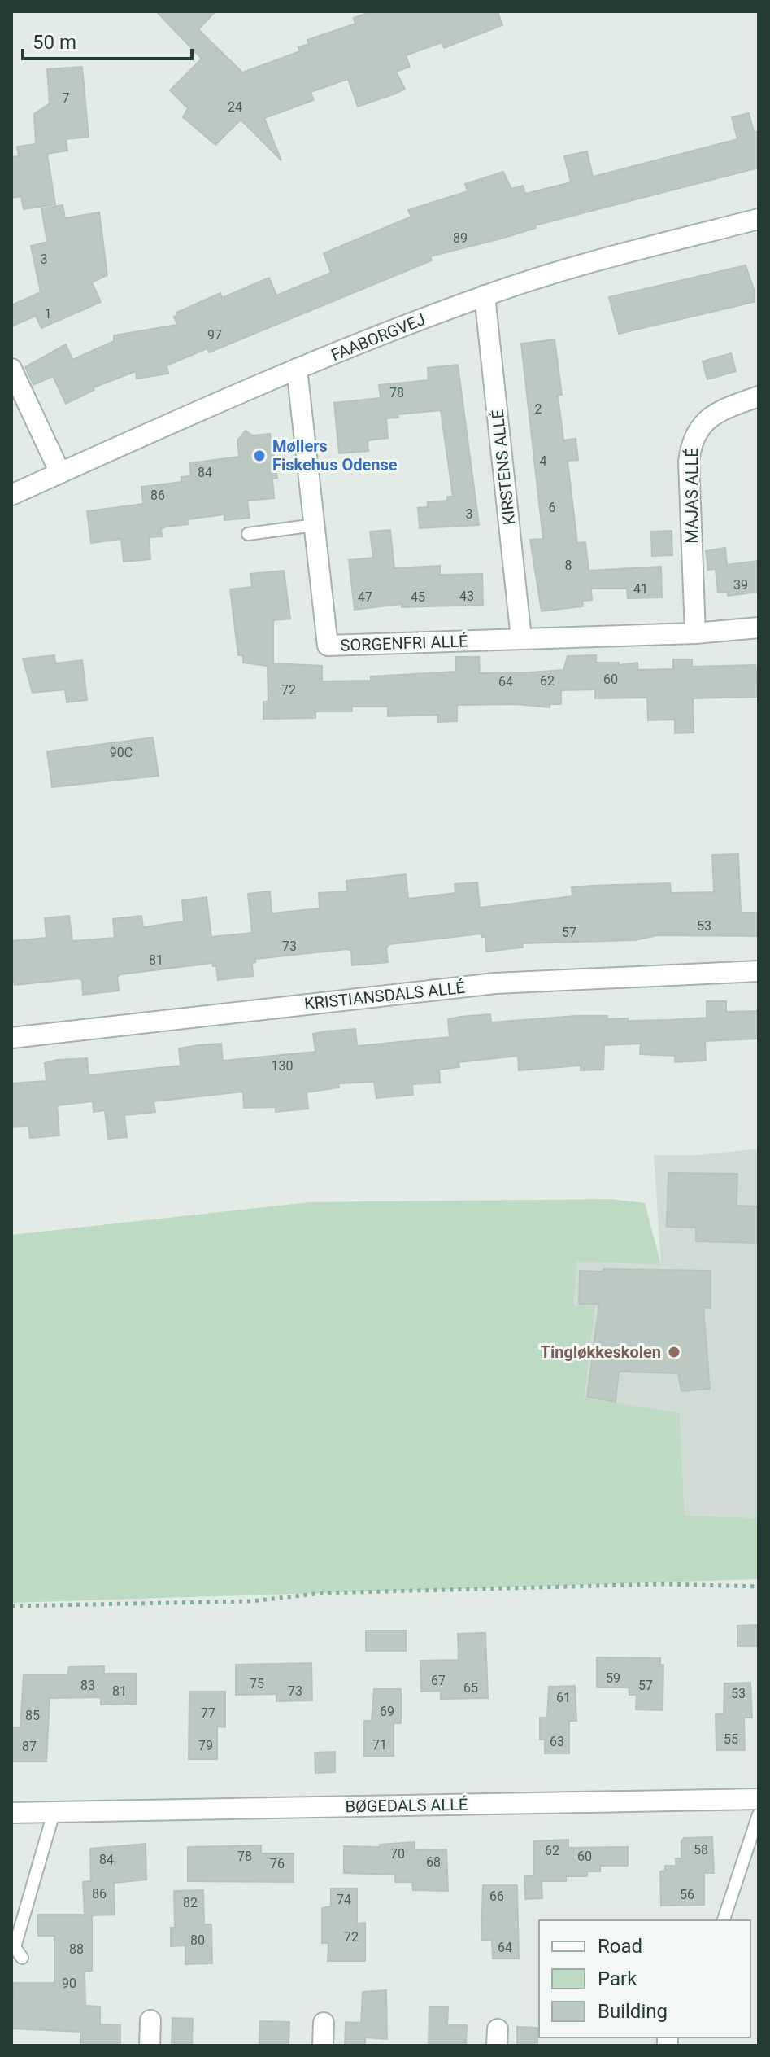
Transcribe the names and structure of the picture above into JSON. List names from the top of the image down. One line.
{"streets":{"street":["FAABORGVEJ","KIRSTENS ALLÉ","MAJAS ALLÉ","SORGENFRI ALLÉ","KRISTIANSDALS ALLÉ","BØGEDALS ALLÉ"]},"crossings":[["FAABORGVEJ","KIRSTENS ALLÉ"],["FAABORGVEJ","SORGENFRI ALLÉ"],["KIRSTENS ALLÉ","SORGENFRI ALLÉ"],["MAJAS ALLÉ","SORGENFRI ALLÉ"]],"places":["Møllers Fiskehus Odense","Tingløkkeskolen"],"house_numbers":["7","24","89","3","1","97","78","2","4","84","86","6","3","8","39","41","43","47","45","60","62","64","72","90C","53","57","73","81","130","59","67","75","83","57","65","81","73","53","61","69","77","85","55","63","71","79","87","58","62","70","78","60","84","68","76","86","56","66","74","82","72","80","64","88","90"],"legend":["Road","Park","Building"],"scale_bar":"50 m"}
